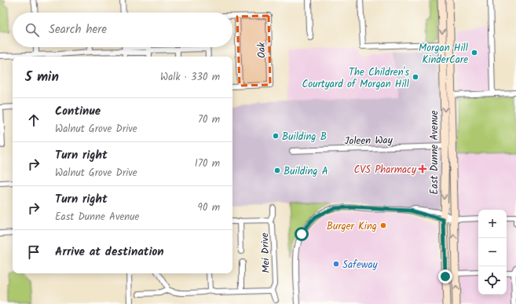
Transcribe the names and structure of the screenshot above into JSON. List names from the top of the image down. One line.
{"streets":{"main road":["East Dunne Avenue"],"street":["Oak","Joleen Way","Mei Drive"]},"crossings":[["Joleen Way","East Dunne Avenue"]],"places":{"other":["Morgan Hill KinderCare","The Children's Courtyard of Morgan Hill","Building B","Building A","Burger King","Safeway"],"health":["CVS Pharmacy"]},"page":{"search":"Search here","heading":["5 min","Walk · 330 m"],"list":[["Continue","Walnut Grove Drive","70 m"],["Turn right","Walnut Grove Drive","170 m"],["Turn right","East Dunne Avenue","90 m"],"Arrive at destination"],"map_buttons":["+","−"]}}
